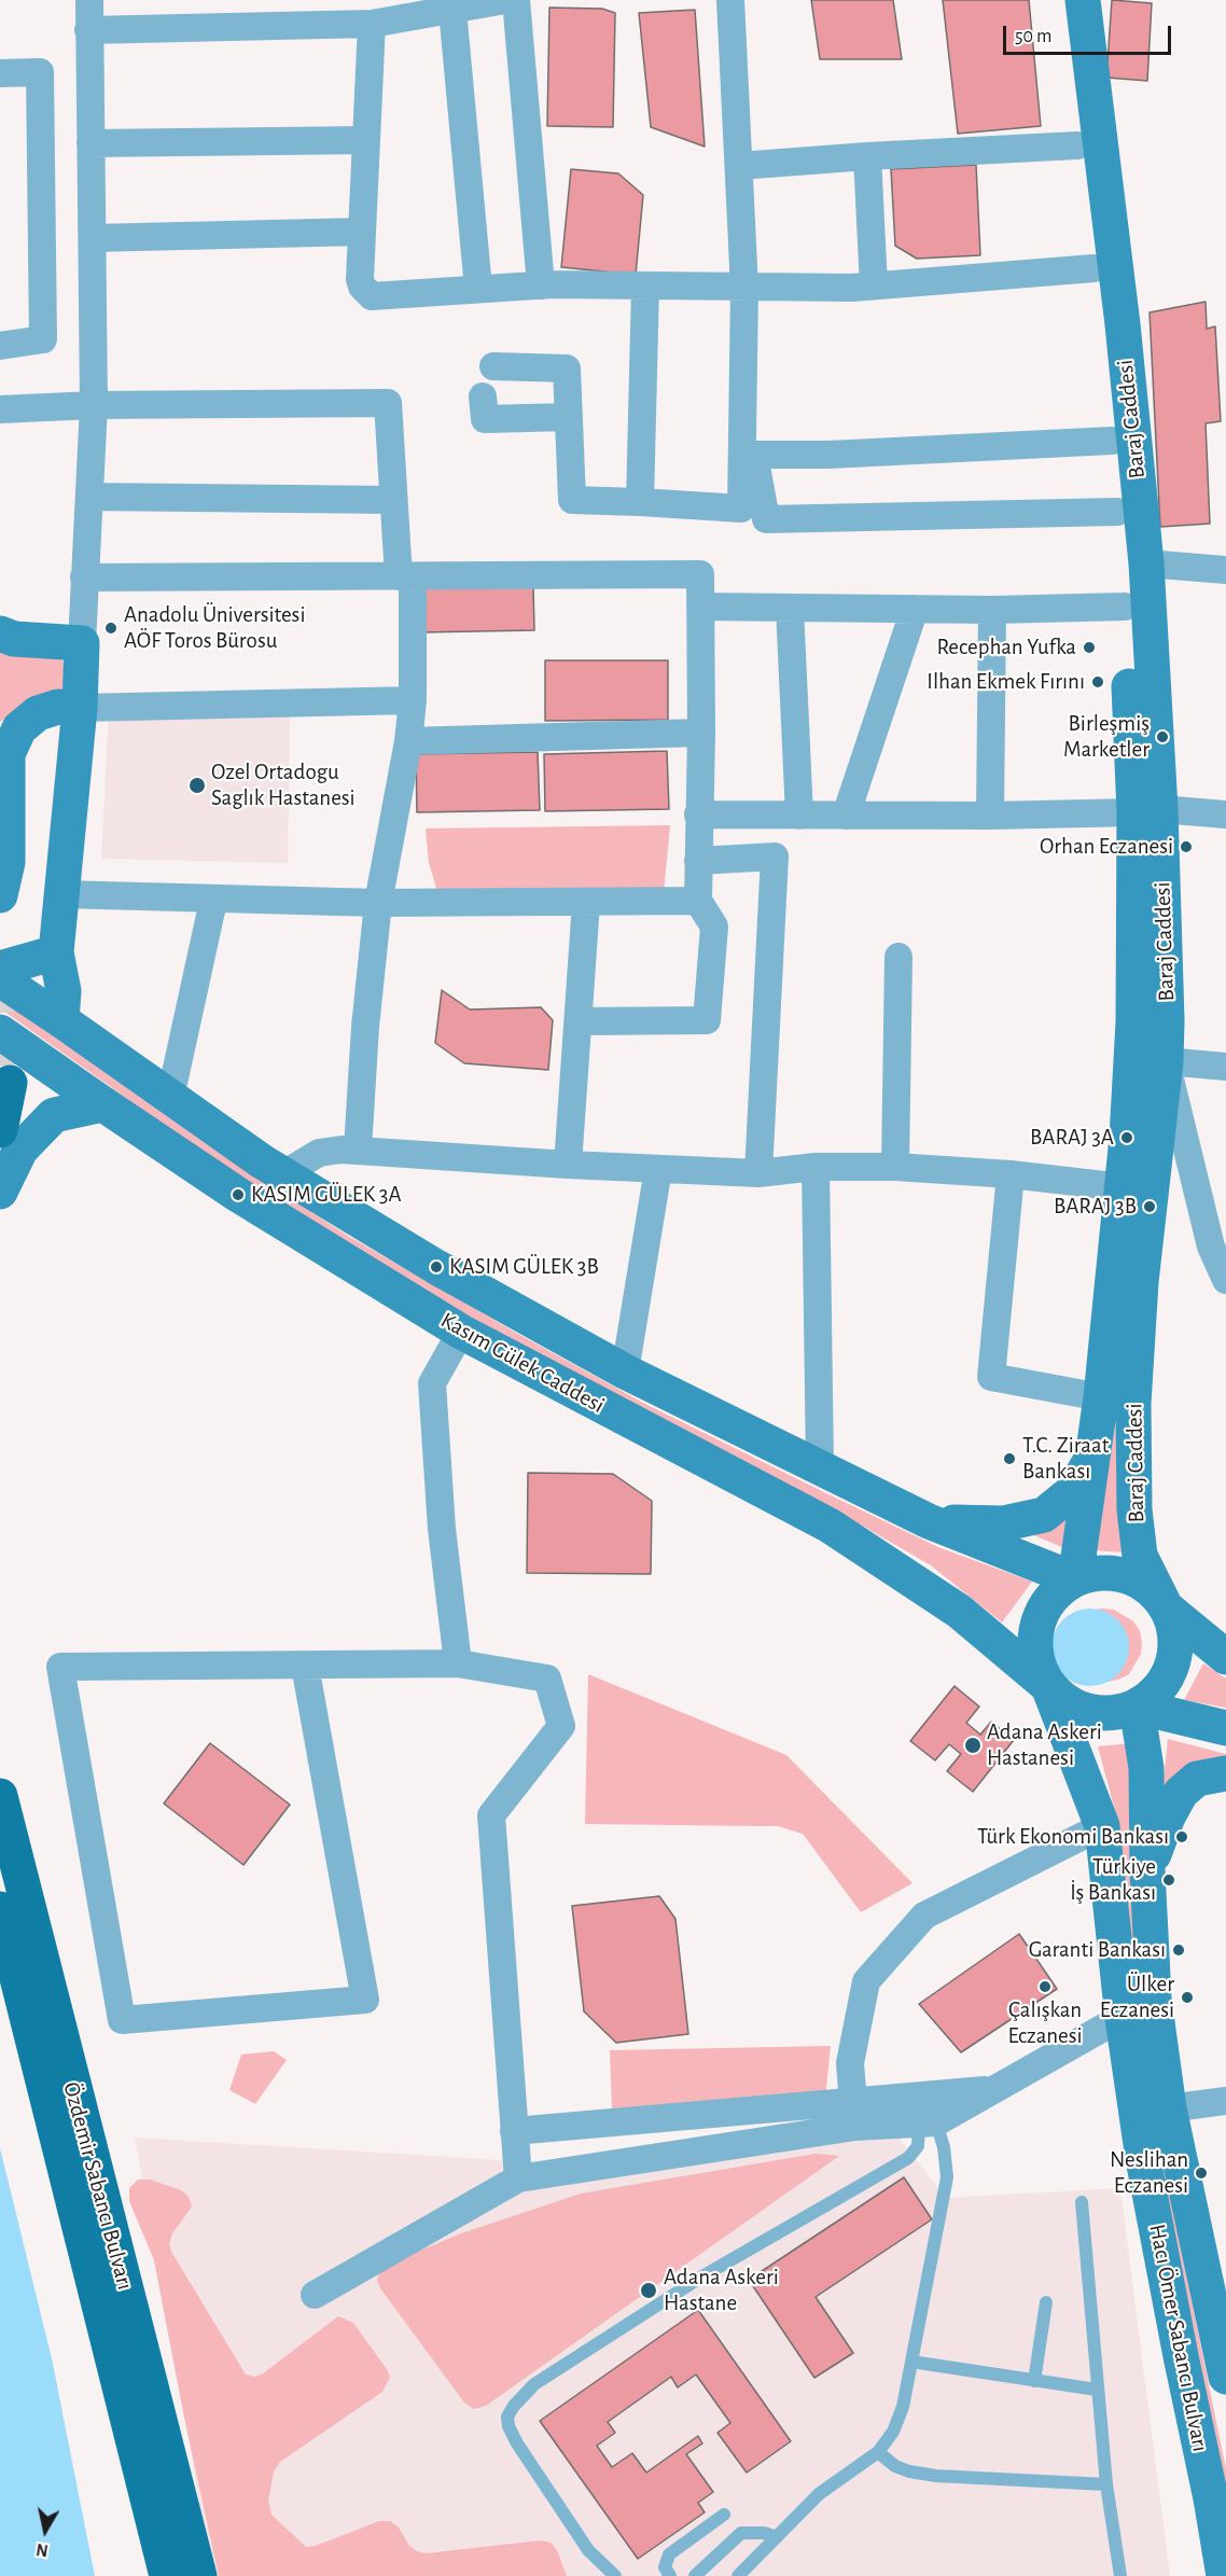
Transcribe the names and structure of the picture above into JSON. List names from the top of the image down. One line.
{"streets":{"main road":["Baraj Caddesi","Kasım Gülek Caddesi","Özdemir Sabancı Bulvarı","Hacı Ömer Sabancı Bulvarı"]},"crossings":[["Baraj Caddesi","Kasım Gülek Caddesi"],["Baraj Caddesi","Hacı Ömer Sabancı Bulvarı"],["Kasım Gülek Caddesi","Hacı Ömer Sabancı Bulvarı"]],"places":["Anadolu Üniversitesi AÖF Toros Bürosu","Recephan Yufka","Ilhan Ekmek Fırını","Birleşmiş Marketler","Ozel Ortadogu Saglık Hastanesi","Orhan Eczanesi","BARAJ 3A","KASIM GÜLEK 3A","BARAJ 3B","KASIM GÜLEK 3B","T.C. Ziraat Bankası","Adana Askeri Hastanesi","Türk Ekonomi Bankası","Türkiye İş Bankası","Garanti Bankası","Çalışkan Eczanesi","Ülker Eczanesi","Neslihan Eczanesi","Adana Askeri Hastane"],"scale_bar":"50 m","north":"bottom"}
